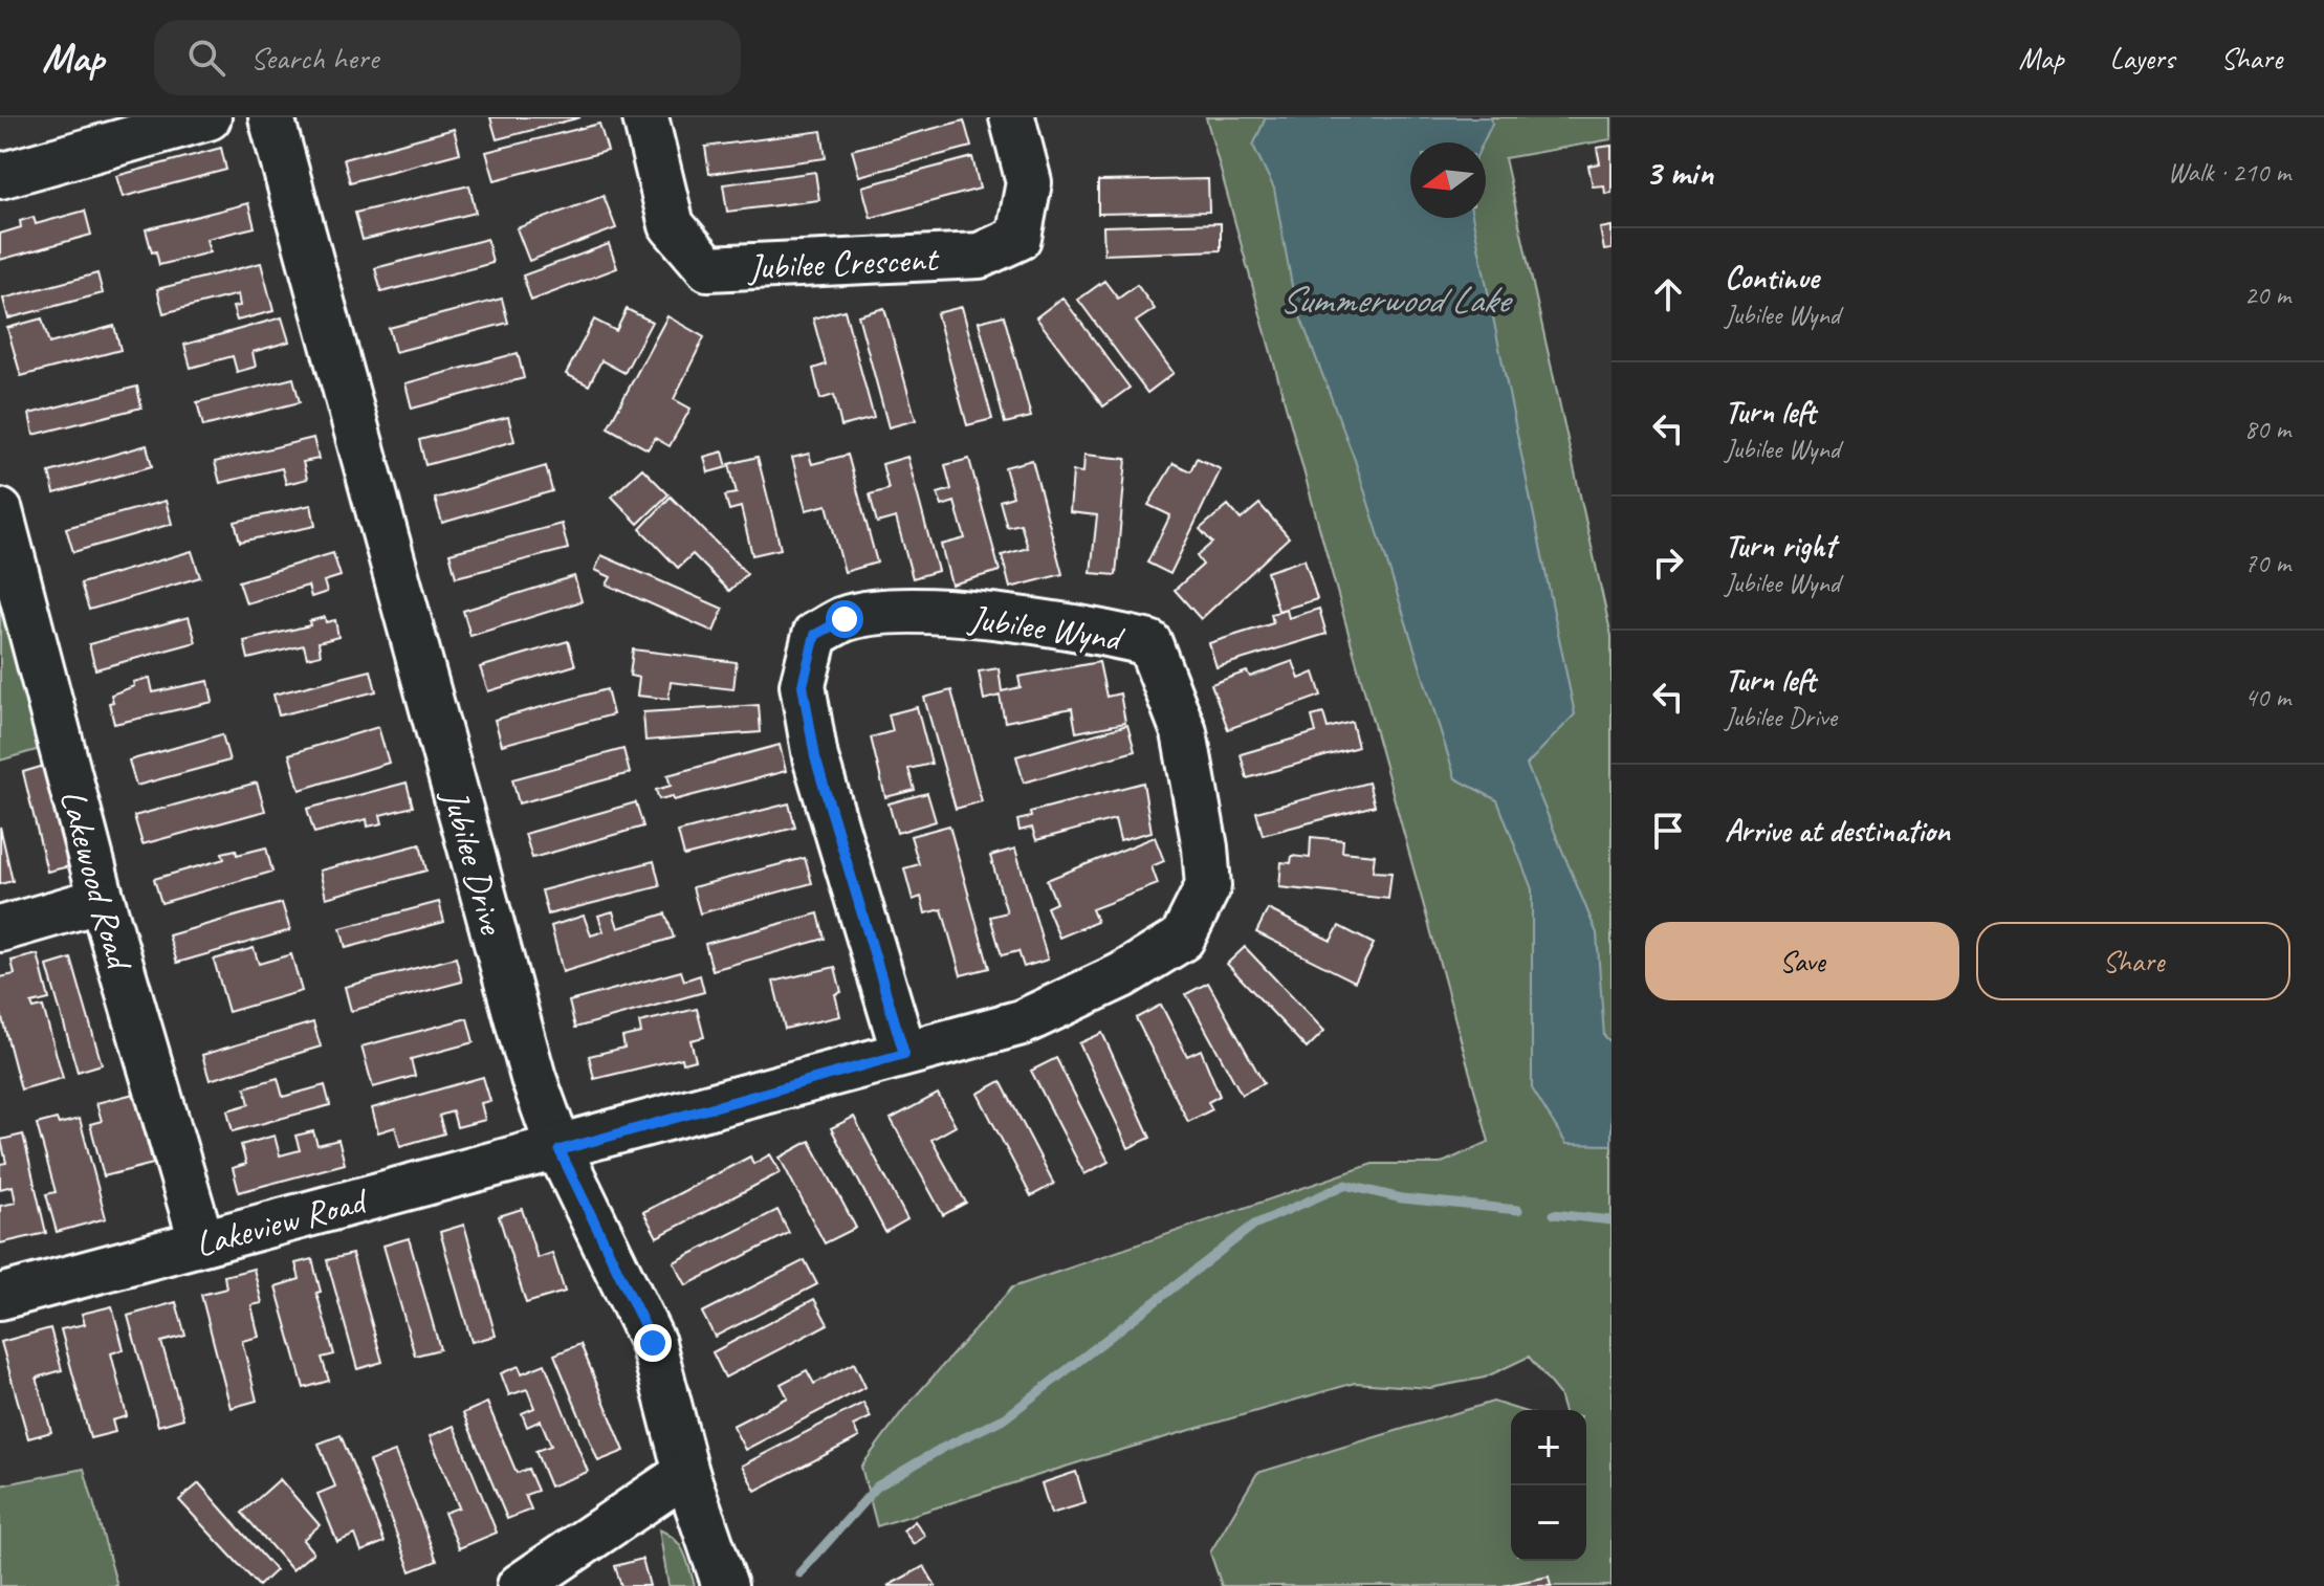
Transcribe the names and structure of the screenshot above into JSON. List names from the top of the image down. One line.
{"streets":{"street":["Jubilee Crescent","Jubilee Wynd","Jubilee Drive","Lakewood Road","Lakeview Road"]},"crossings":[["Jubilee Wynd","Jubilee Drive"],["Jubilee Wynd","Lakeview Road"],["Jubilee Drive","Lakeview Road"],["Lakewood Road","Lakeview Road"]],"water":["Summerwood Lake"],"north":"left","page":{"header":"Map","search":"Search here","nav":["Map","Layers","Share"],"heading":["3 min","Walk · 210 m"],"list":[["Continue","Jubilee Wynd","20 m"],["Turn left","Jubilee Wynd","80 m"],["Turn right","Jubilee Wynd","70 m"],["Turn left","Jubilee Drive","40 m"],"Arrive at destination"],"buttons":["Save","Share"],"map_buttons":["+","−"]}}
